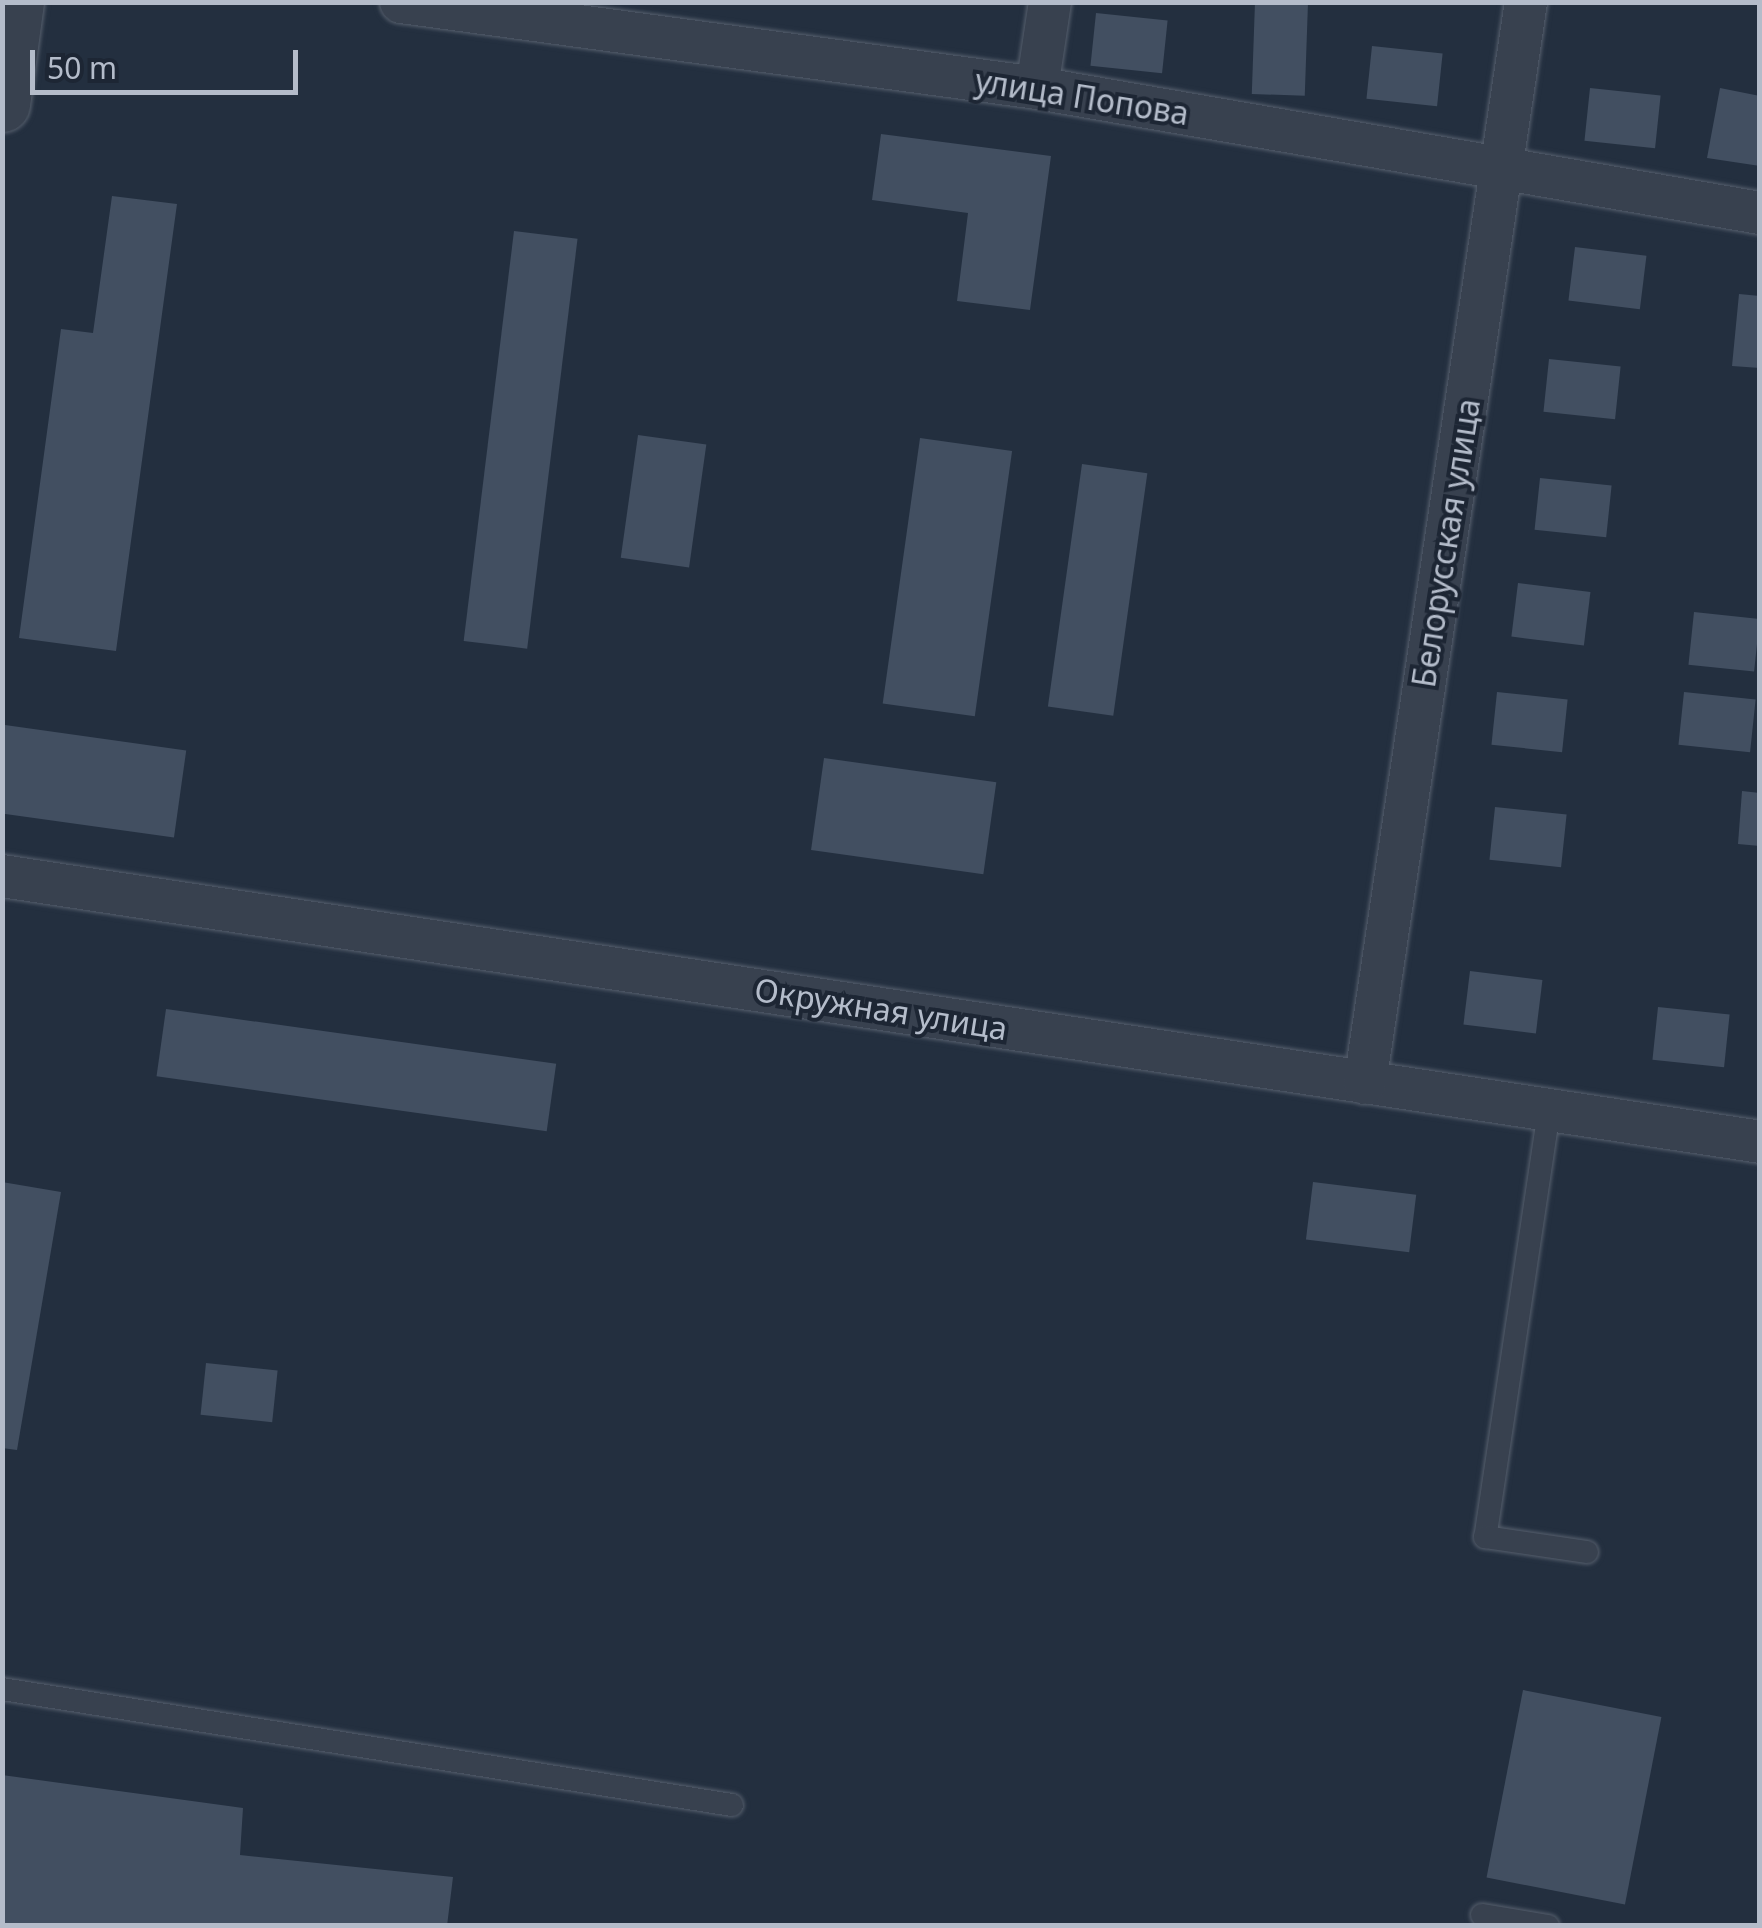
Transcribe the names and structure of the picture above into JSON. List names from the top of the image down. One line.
{"streets":{"street":["улица Попова","Белорусская улица","Окружная улица"]},"crossings":[["улица Попова","Белорусская улица"],["Белорусская улица","Окружная улица"]],"scale_bar":"50 m"}
